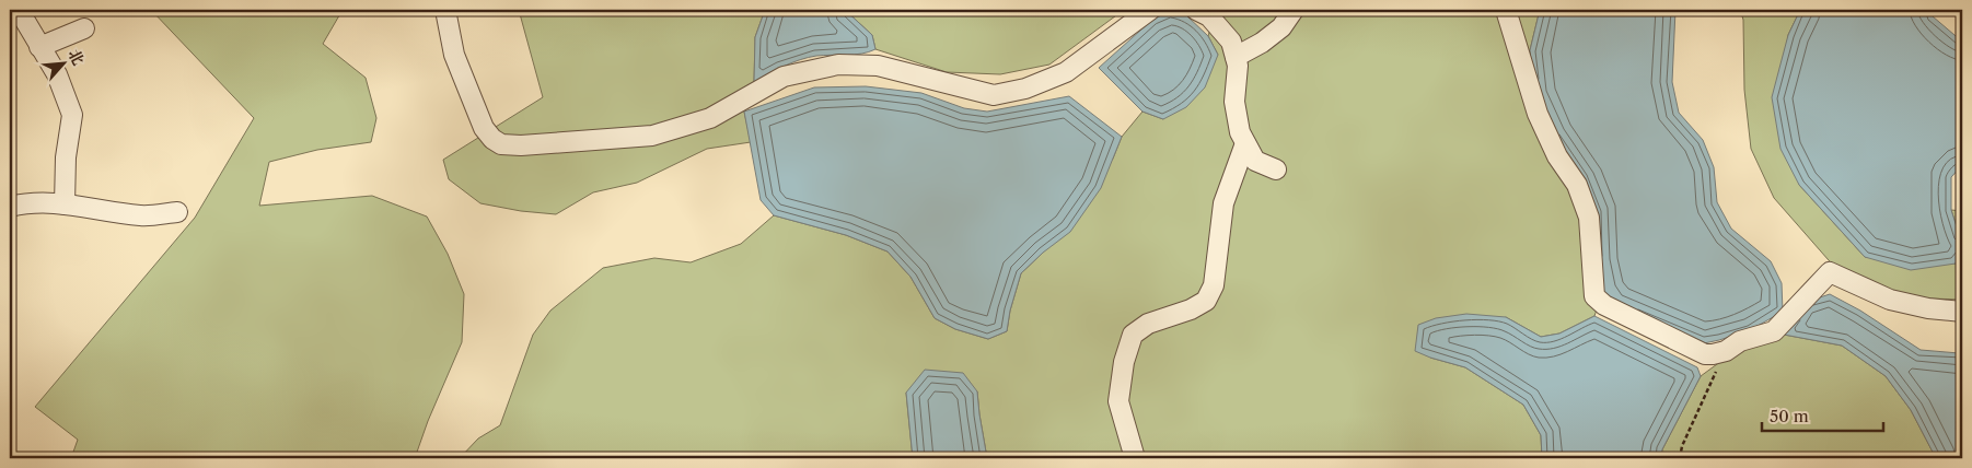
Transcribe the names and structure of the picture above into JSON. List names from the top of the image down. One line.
{"scale_bar":"50 m","north":"top right"}
